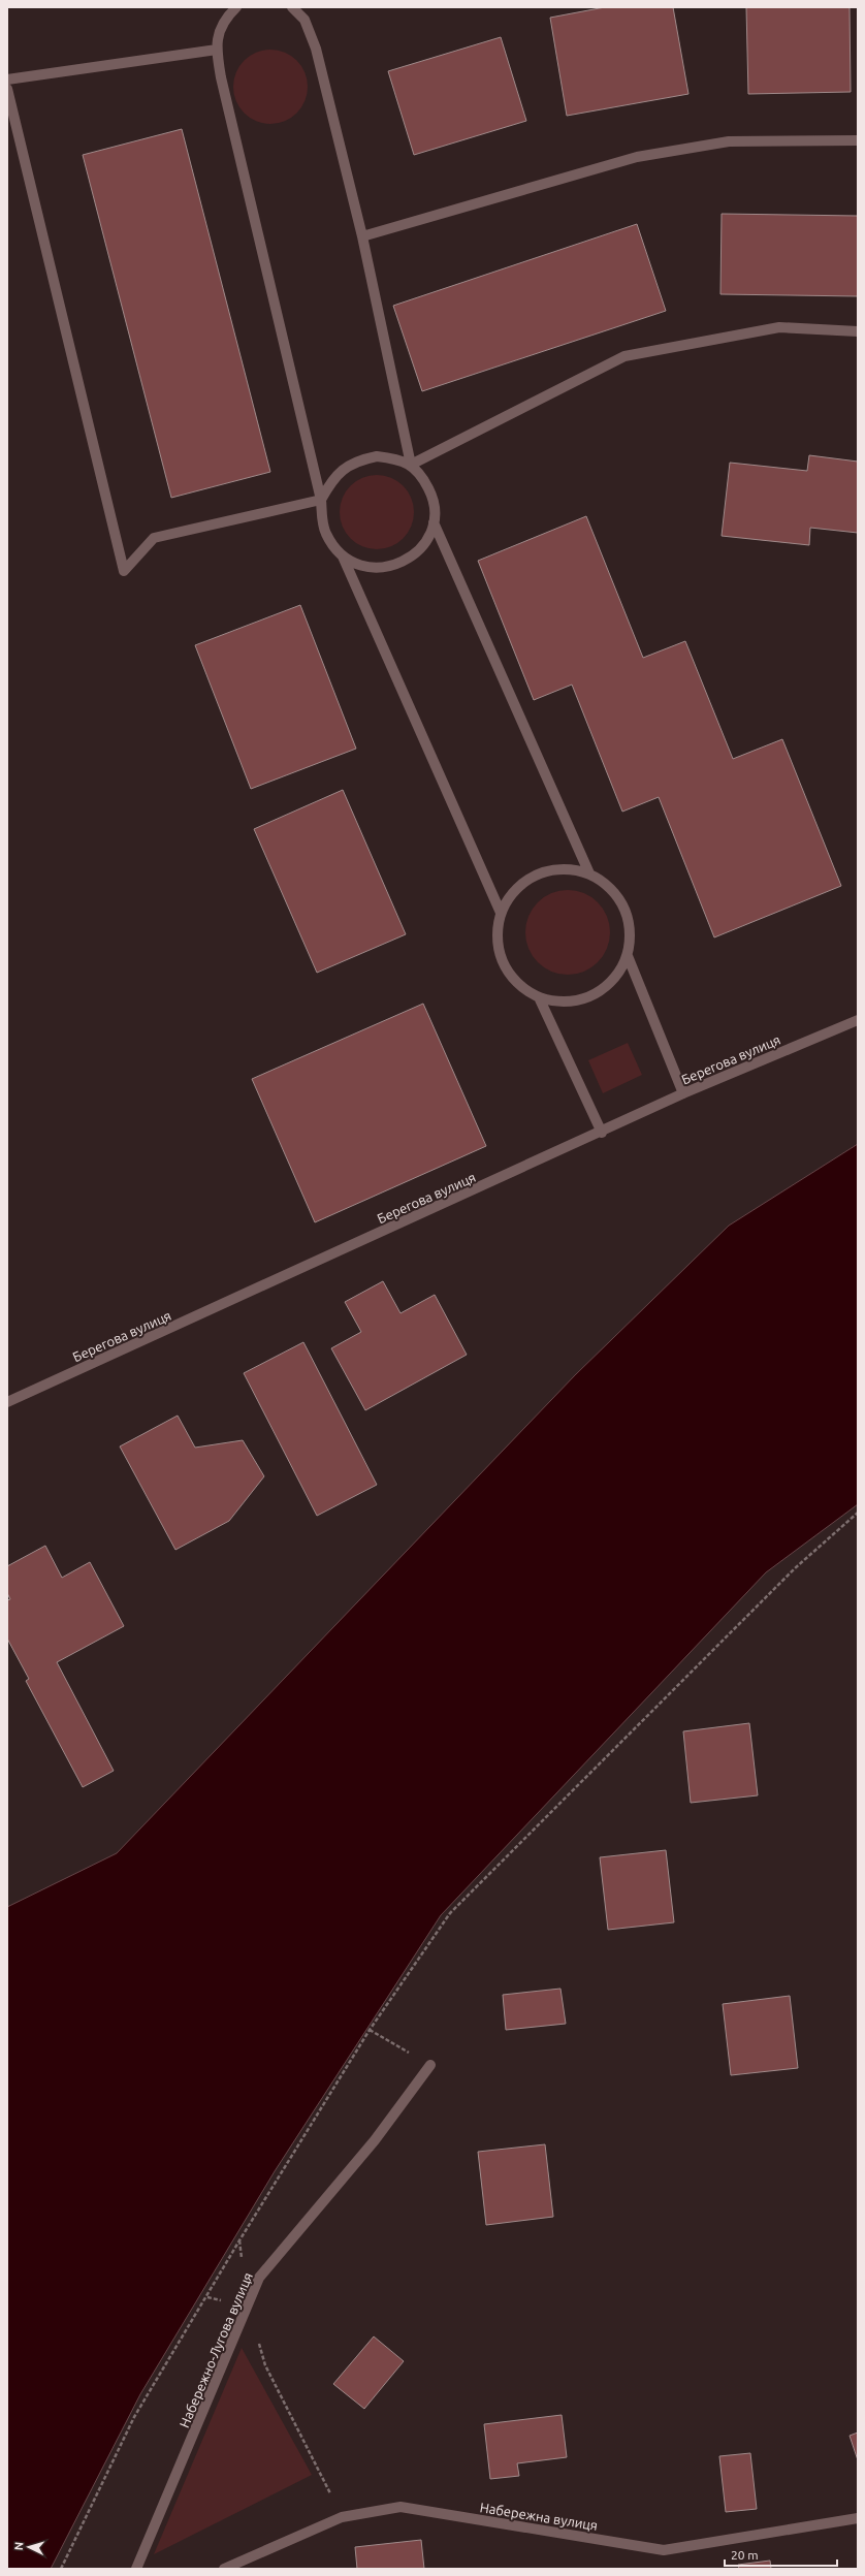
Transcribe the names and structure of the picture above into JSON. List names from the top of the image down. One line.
{"streets":{"street":["Берегова вулиця","Набережно-Лугова вулиця","Набережна вулиця"]},"scale_bar":"20 m","north":"left"}
